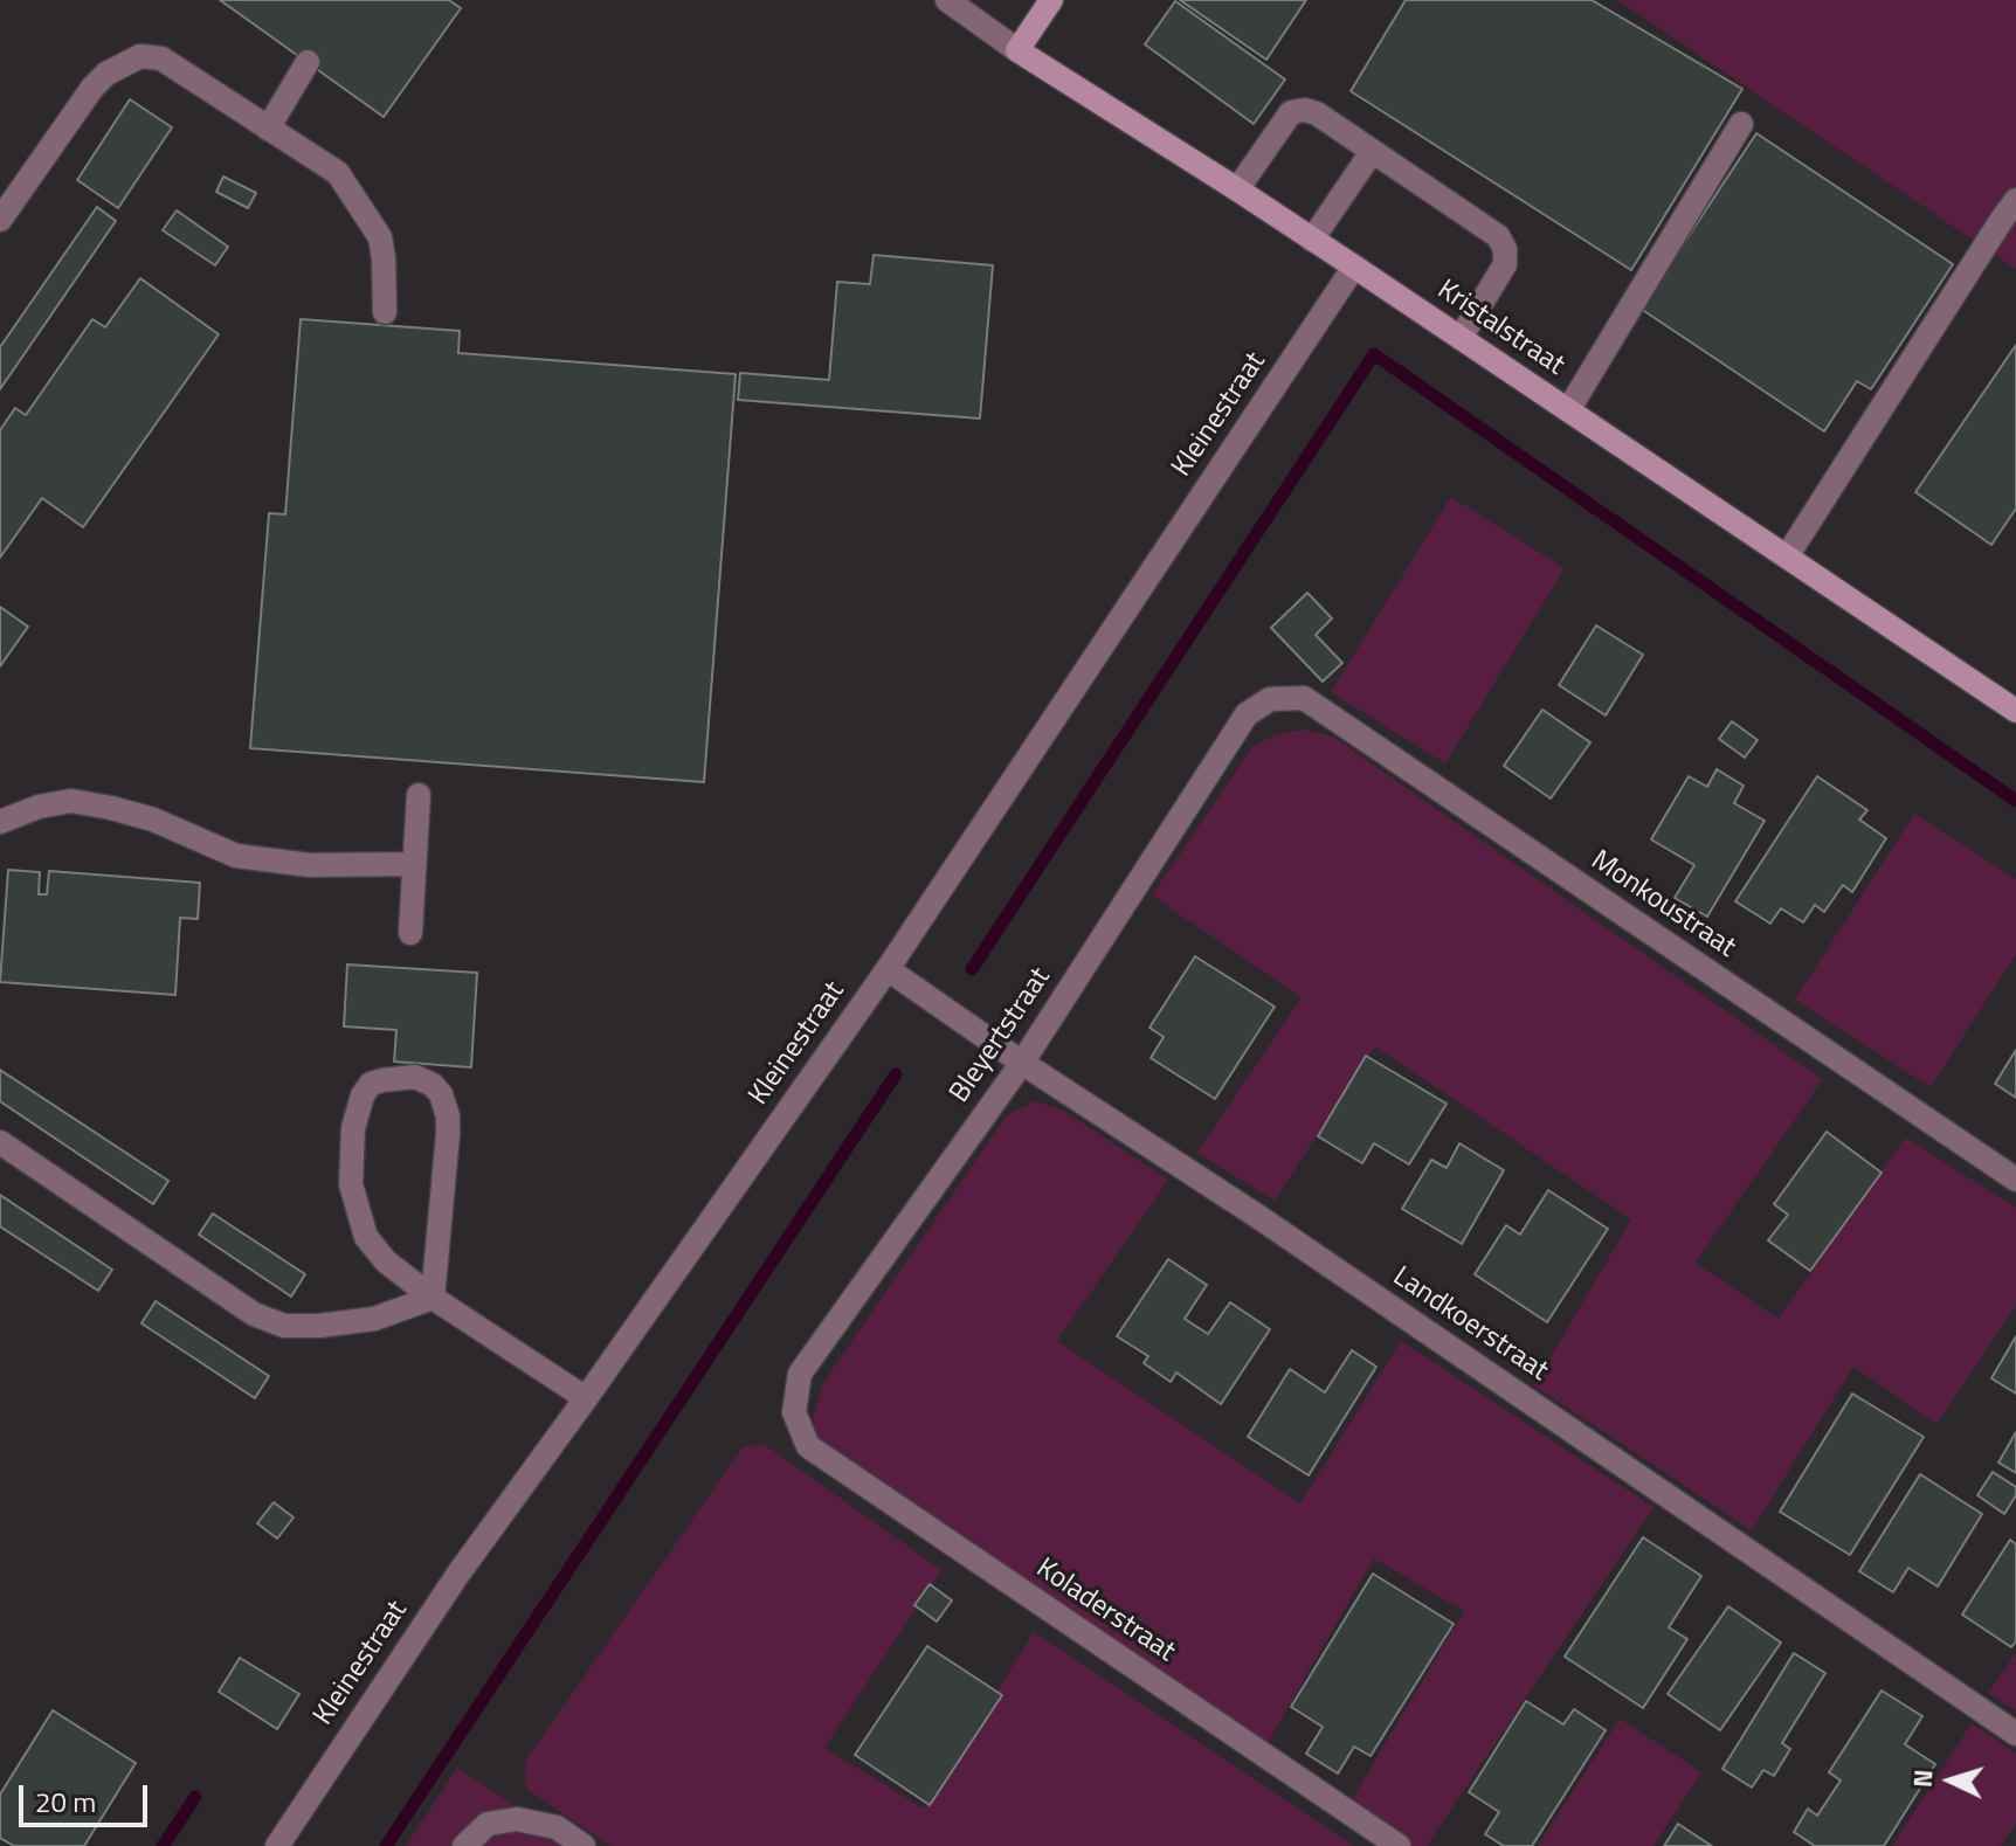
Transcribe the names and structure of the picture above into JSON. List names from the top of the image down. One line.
{"streets":{"street":["Kristalstraat","Kleinestraat","Monkoustraat","Bleyertstraat","Landkoerstraat","Koladerstraat"]},"crossings":[["Kristalstraat","Kleinestraat"],["Kleinestraat","Landkoerstraat"],["Monkoustraat","Bleyertstraat"],["Bleyertstraat","Landkoerstraat"],["Bleyertstraat","Koladerstraat"]],"scale_bar":"20 m","north":"left"}
